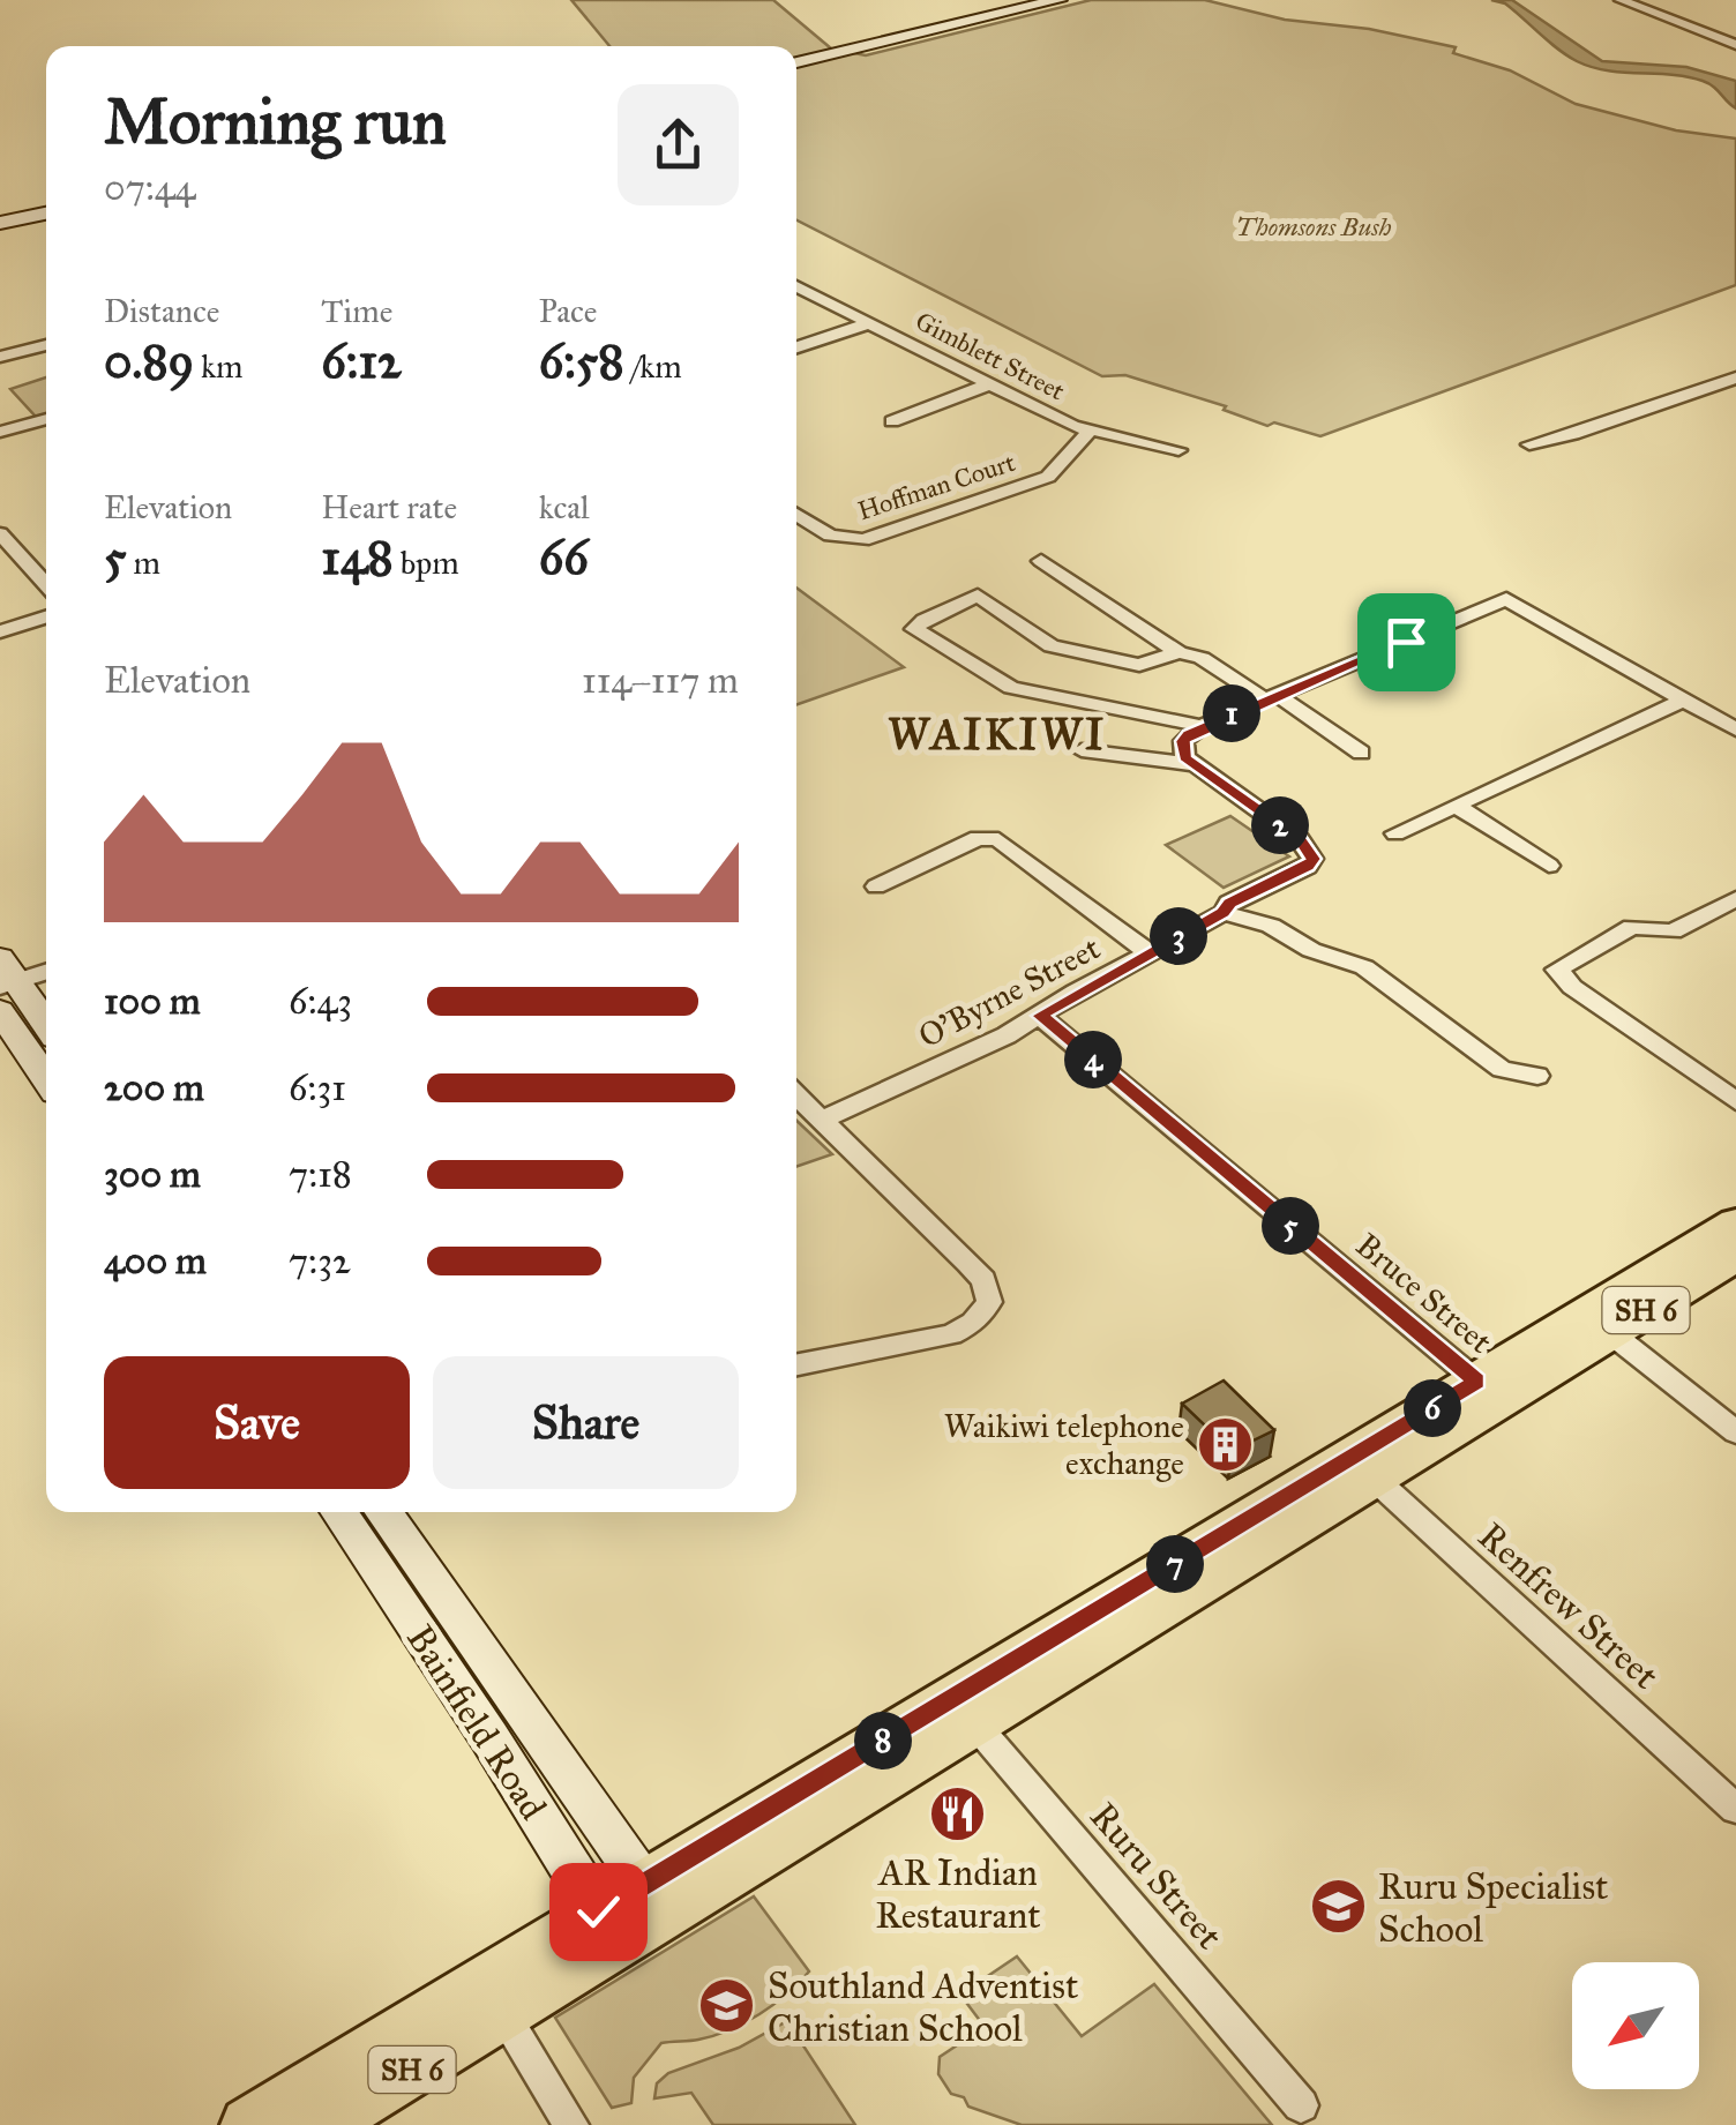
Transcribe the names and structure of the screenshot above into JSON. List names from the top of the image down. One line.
{"streets":{"main road":["SH 6","Bainfield Road"],"street":["Gimblett Street","Hoffman Court","O'Byrne Street","Bruce Street","Renfrew Street","Ruru Street"]},"crossings":[["Gimblett Street","Hoffman Court"],["O'Byrne Street","Bruce Street"],["Bruce Street","SH 6"],["SH 6","Renfrew Street"],["SH 6","Bainfield Road"],["SH 6","Ruru Street"]],"districts":["WAIKIWI"],"parks":["Thomsons Bush"],"places":{"building":["Waikiwi telephone exchange"],"restaurant":["AR Indian Restaurant"],"school or university":["Ruru Specialist School","Southland Adventist Christian School"]},"north":"bottom left","page":{"heading":["Morning run","07:44"],"stats":[["Distance","0.89 km"],["Time","6:12"],["Pace","6:58 /km"],["Elevation","5 m"],["Heart rate","148 bpm"],["kcal","66"]],"chart":["Elevation","114–117 m"],"pins":["1","2","3","4","5","6","7","8"],"list":[{"name":"100 m","note":"6:43"},{"name":"200 m","note":"6:31"},{"name":"300 m","note":"7:18"},{"name":"400 m","note":"7:32"}],"buttons":["Save","Share"]}}
